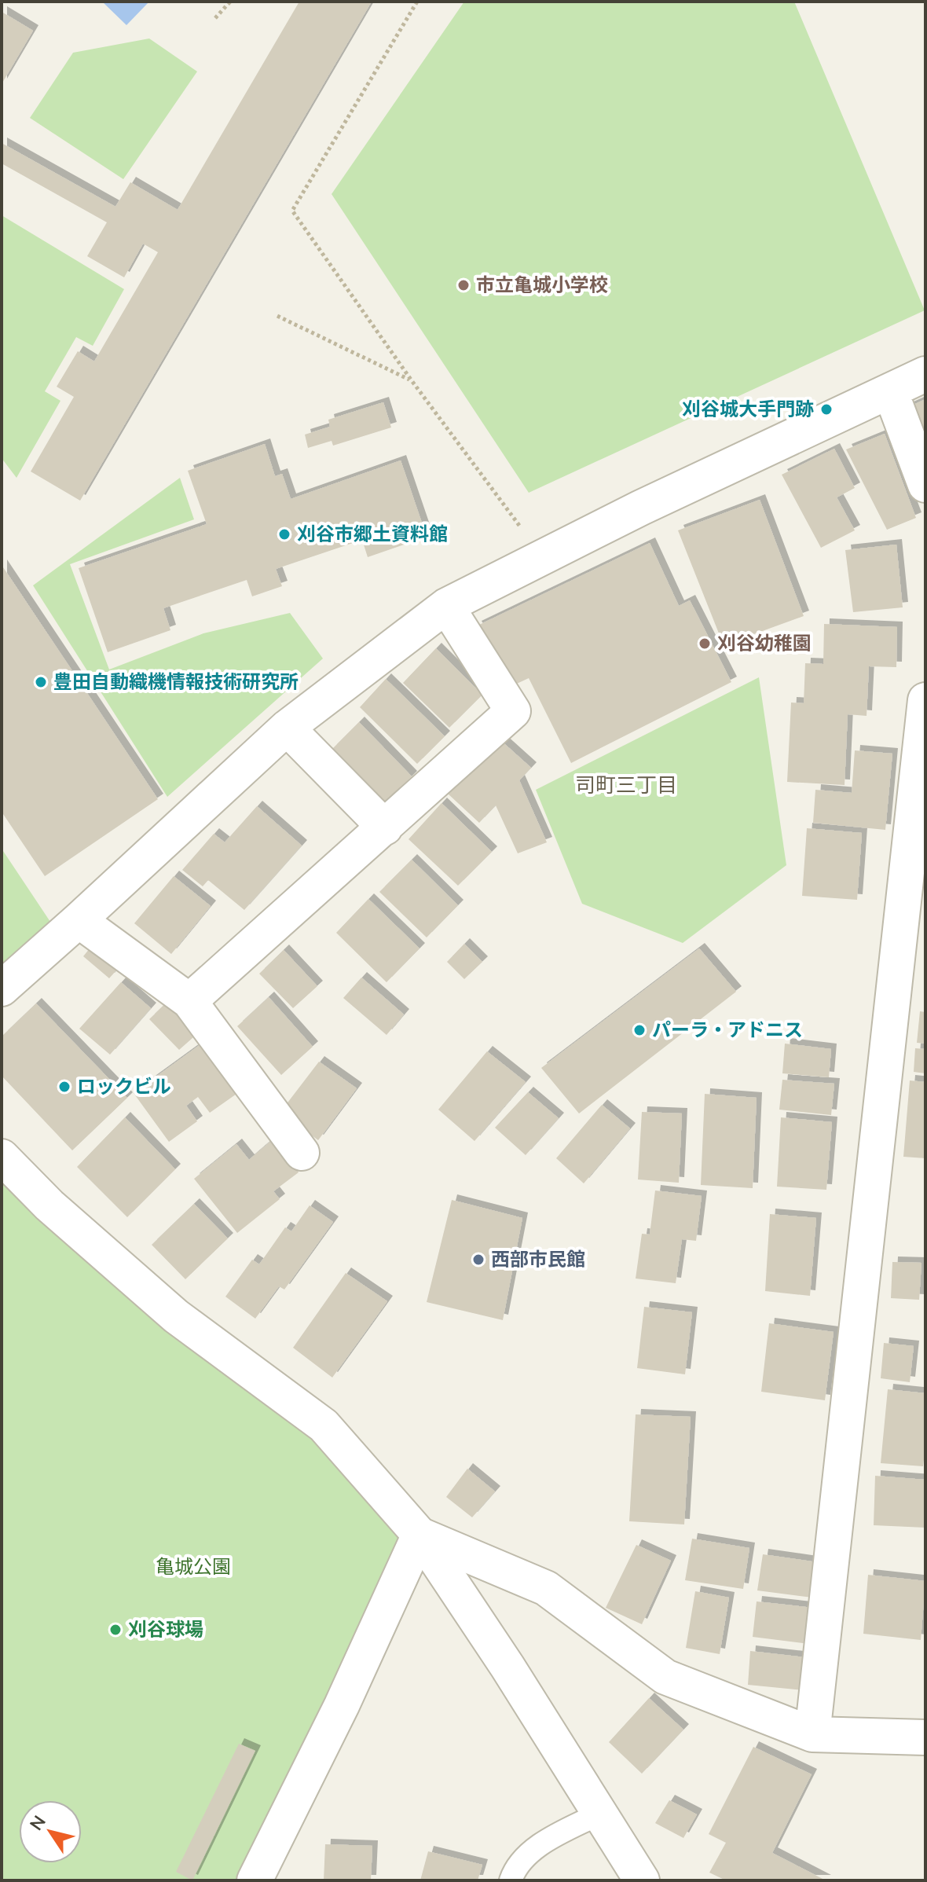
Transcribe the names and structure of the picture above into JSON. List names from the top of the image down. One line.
{"districts":["司町三丁目"],"parks":["亀城公園"],"places":["市立亀城小学校","刈谷城大手門跡","刈谷市郷土資料館","刈谷幼稚園","豊田自動織機情報技術研究所","パーラ・アドニス","ロックビル","西部市民館","刈谷球場"],"north":"top left"}
